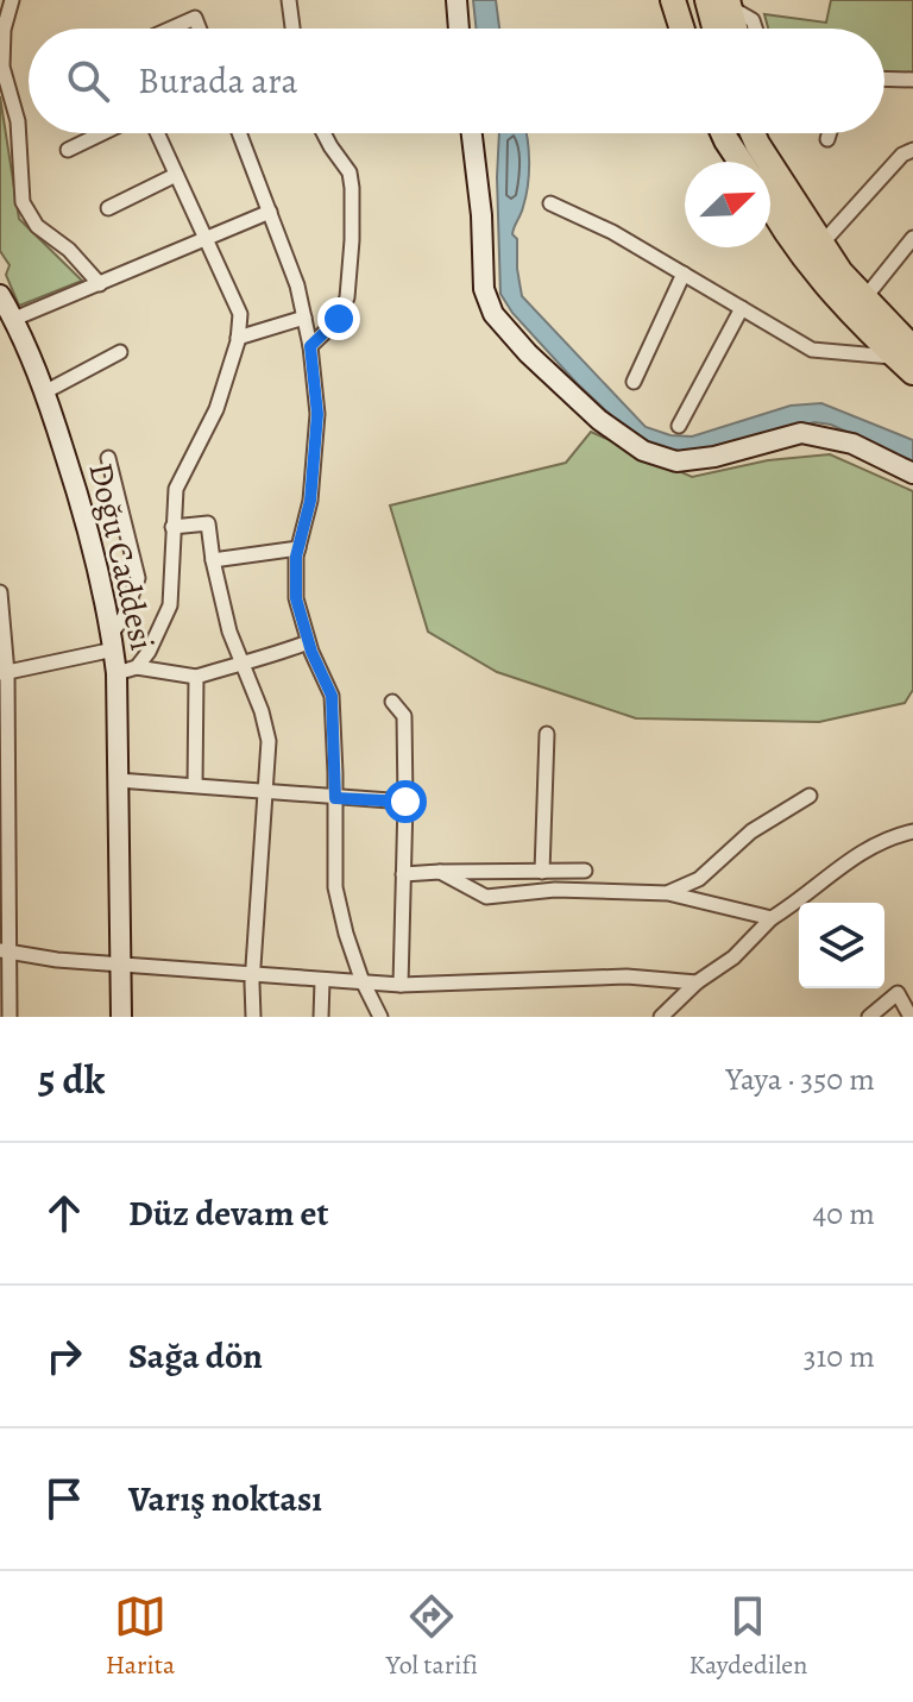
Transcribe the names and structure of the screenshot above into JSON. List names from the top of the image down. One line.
{"streets":{"street":["Doğu Caddesi"]},"north":"top right","page":{"search":"Burada ara","heading":["5 dk","Yaya · 350 m"],"list":[["Düz devam et","40 m"],["Sağa dön","310 m"],"Varış noktası"],"nav":["Harita","Yol tarifi","Kaydedilen"]}}
